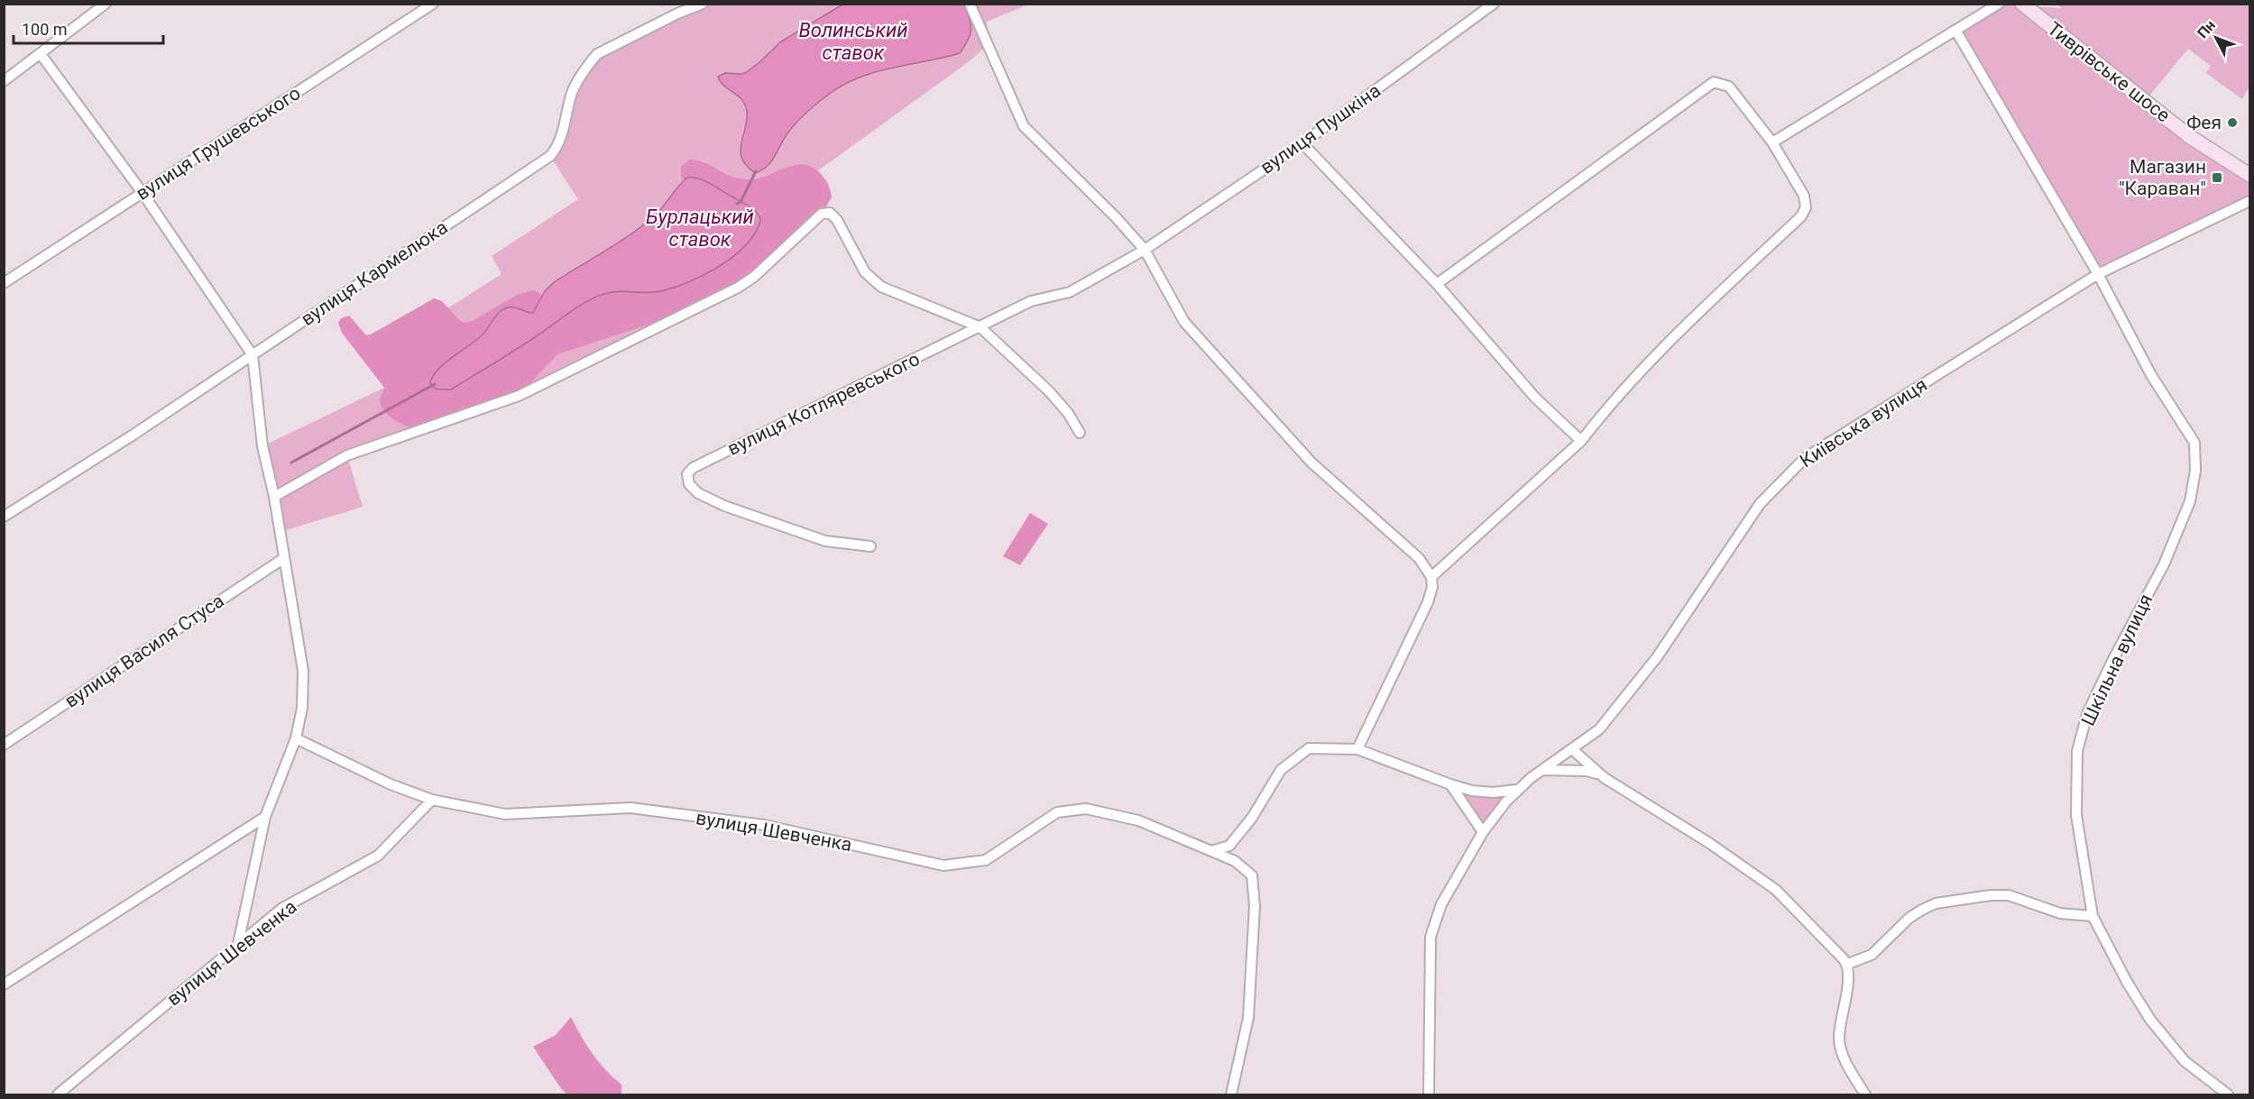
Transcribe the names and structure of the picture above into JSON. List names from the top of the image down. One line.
{"streets":{"main road":["Тиврівське шосе"],"street":["вулиця Пушкіна","вулиця Грушевського","вулиця Кармелюка","вулиця Котляревського","Київська вулиця","вулиця Василя Стуса","Шкільна вулиця","вулиця Шевченка"]},"crossings":[["вулиця Пушкіна","вулиця Котляревського"],["Київська вулиця","Шкільна вулиця"]],"water":["Волинський ставок","Бурлацький ставок"],"places":{"other":["Фея"],"transit":["Магазин \"Караван\""]},"scale_bar":"100 m","north":"top left"}
